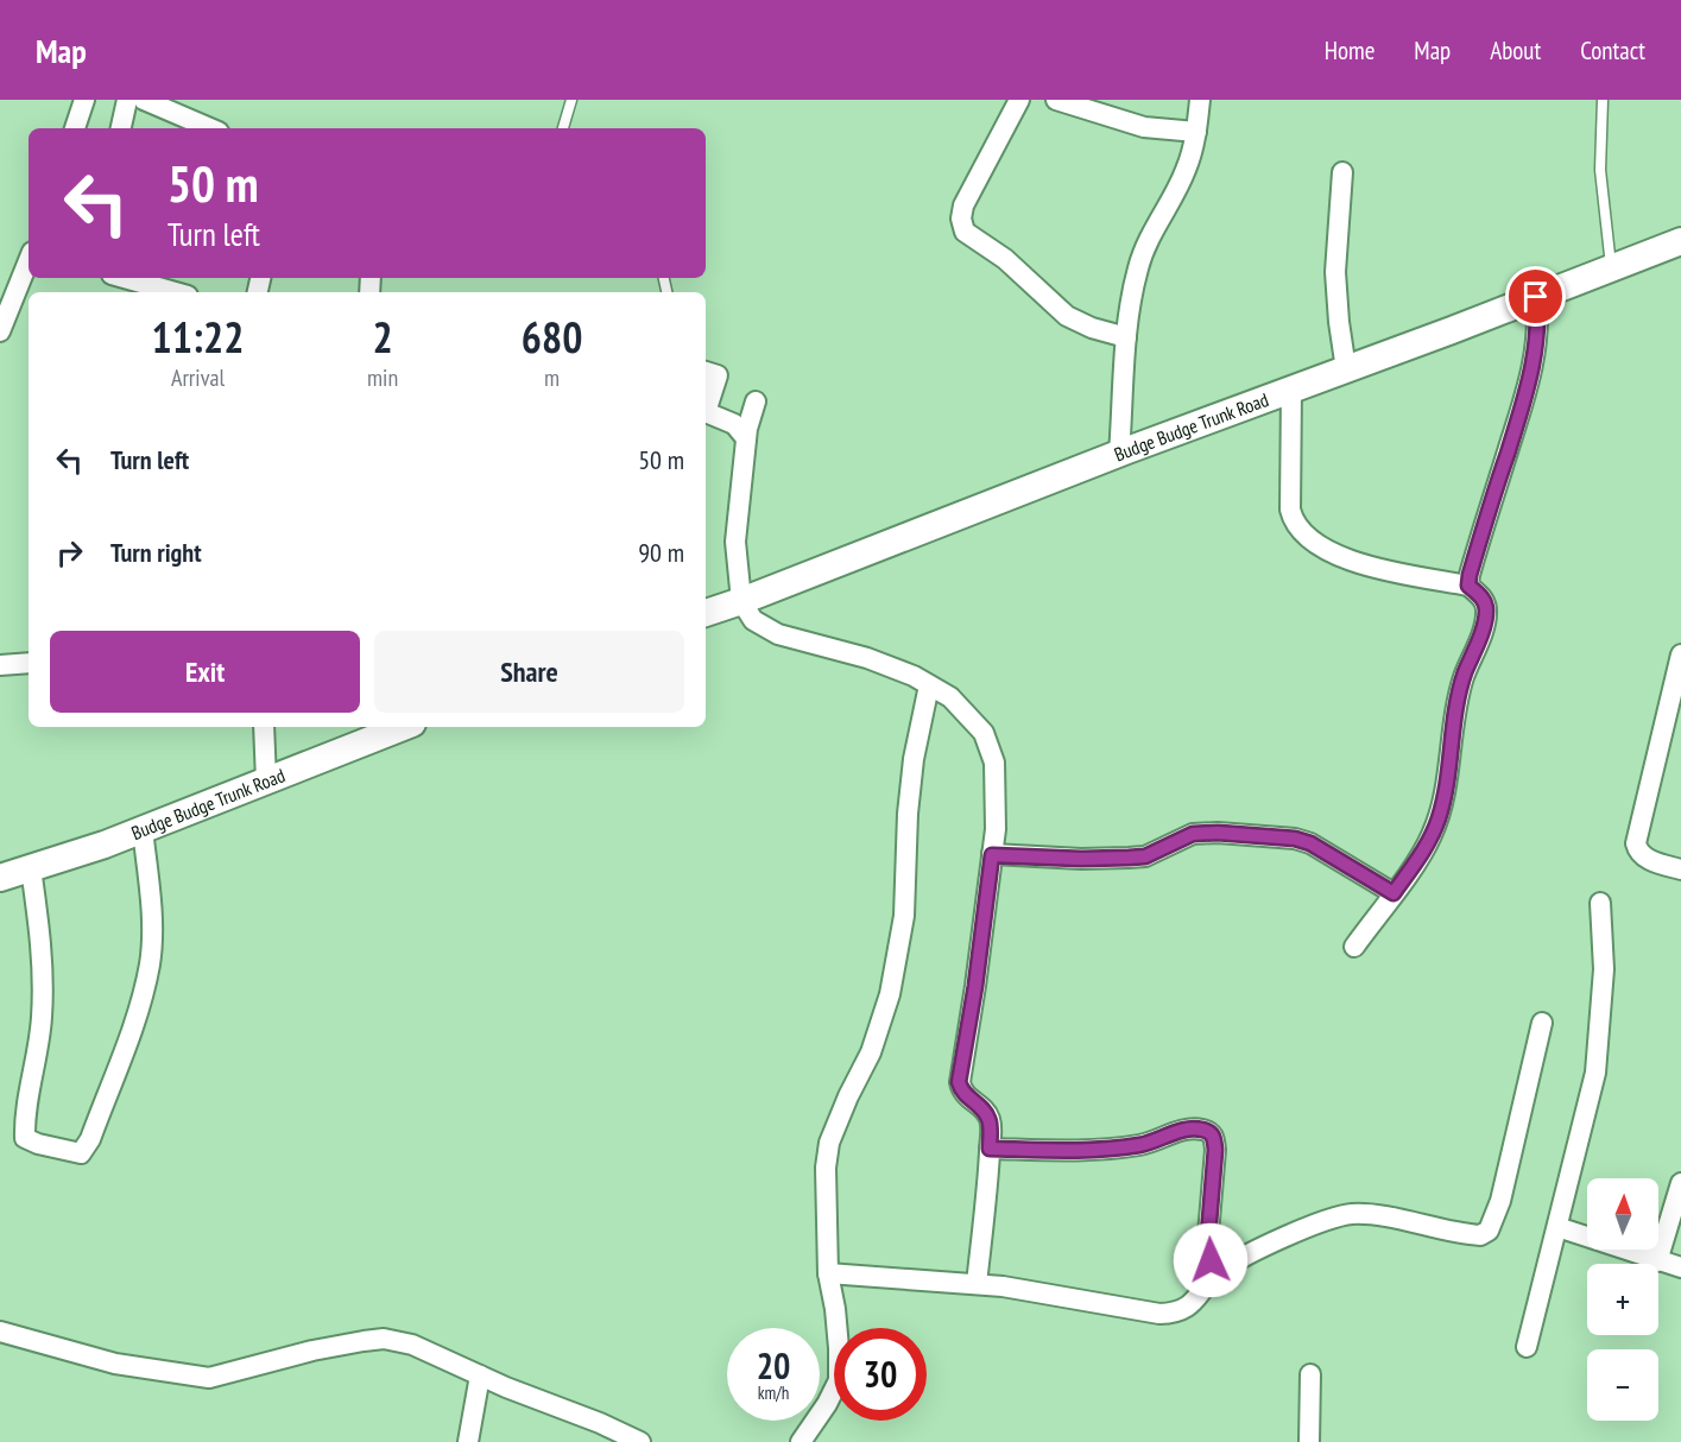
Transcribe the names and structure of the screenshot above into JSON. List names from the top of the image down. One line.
{"streets":{"main road":["Budge Budge Trunk Road"]},"north":"top","page":{"header":"Map","nav":["Home","Map","About","Contact"],"turn":["50 m","Turn left"],"eta":["11:22","Arrival","2","min","680","m"],"list":[{"name":"Turn left","value":"50 m"},{"name":"Turn right","value":"90 m"}],"buttons":["Exit","Share"],"map_buttons":["+","−"],"speed":"20 km/h","limit":"30"}}
